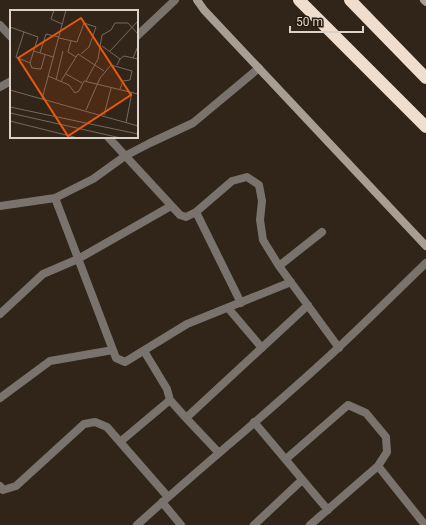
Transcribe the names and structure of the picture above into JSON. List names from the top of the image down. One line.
{"scale_bar":"50 m"}
